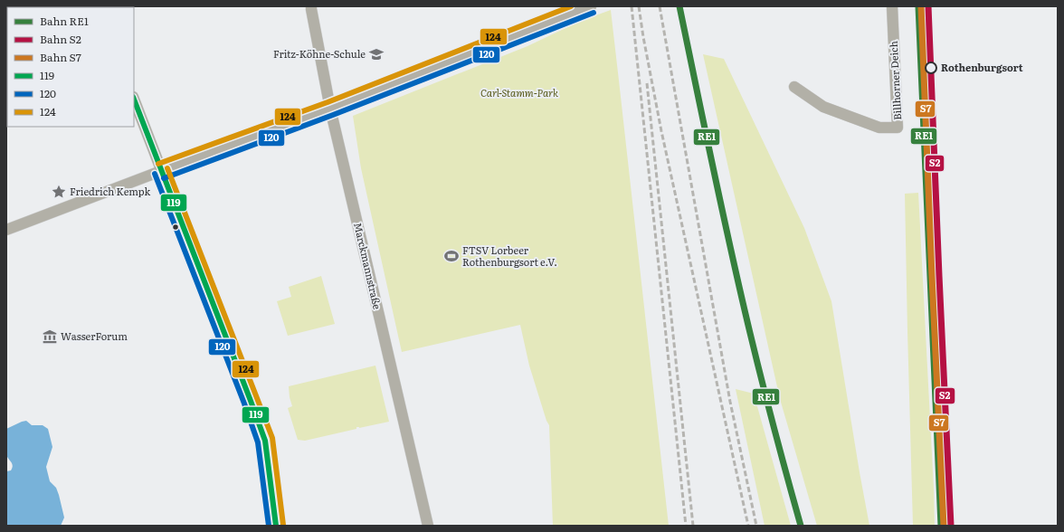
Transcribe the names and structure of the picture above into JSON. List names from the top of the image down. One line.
{"streets":{"street":["Billhorner Deich","Marckmannstraße"]},"parks":["Carl-Stamm-Park"],"places":{"school or university":["Fritz-Köhne-Schule"],"other":["Rothenburgsort"],"place":["Friedrich Kempk"],"sports":["FTSV Lorbeer Rothenburgsort e.V."],"museum":["WasserForum"]},"lines":["rail line RE1","rail line S2","rail line S7","transit line 124","transit line 120","transit line 119"],"legend":["Bahn RE1","Bahn S2","Bahn S7","119","120","124"]}
